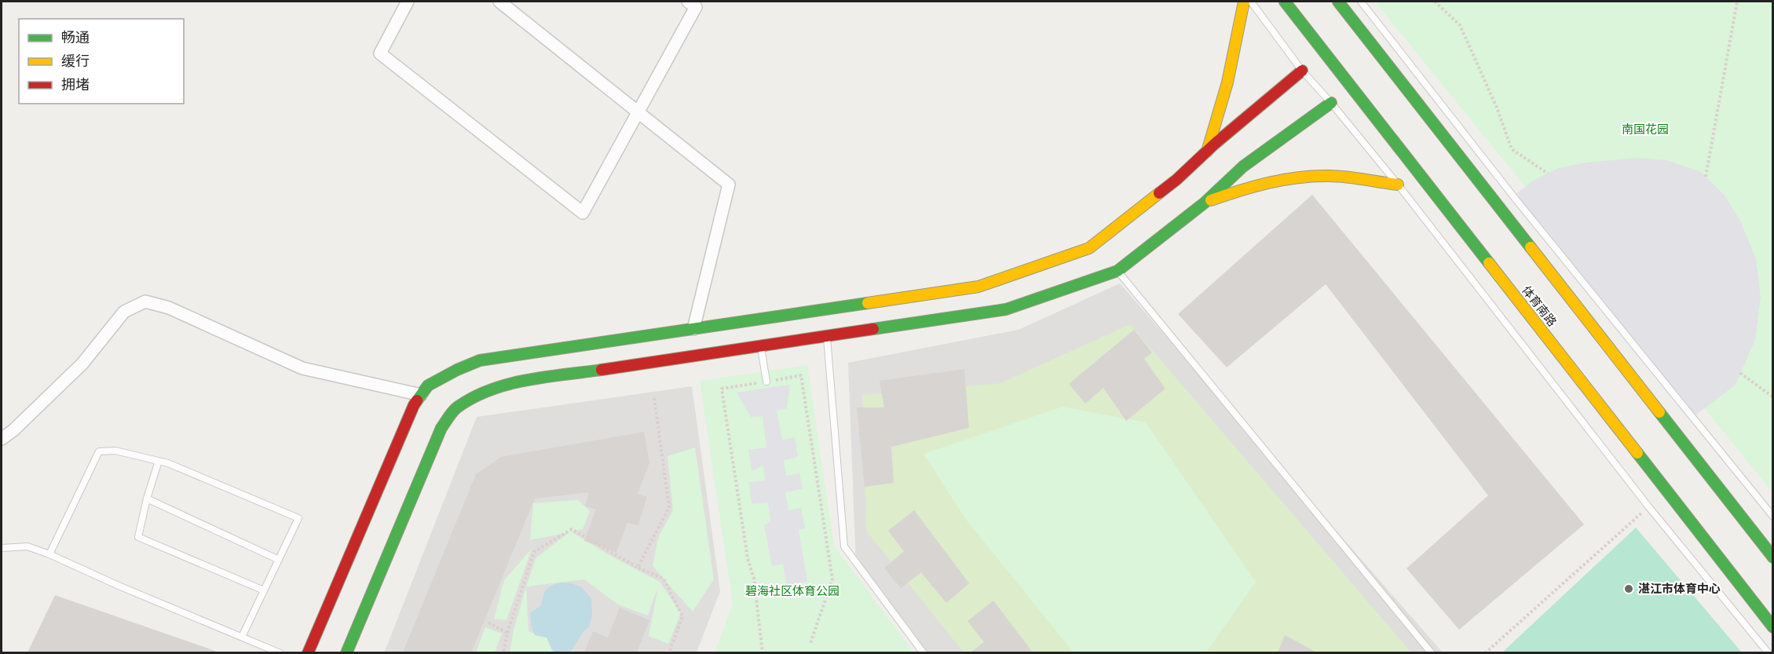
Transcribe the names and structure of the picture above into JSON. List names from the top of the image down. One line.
{"streets":{"street":["体育南路"]},"parks":["南国花园","碧海社区体育公园"],"places":["湛江市体育中心"],"legend":["畅通","缓行","拥堵"]}
